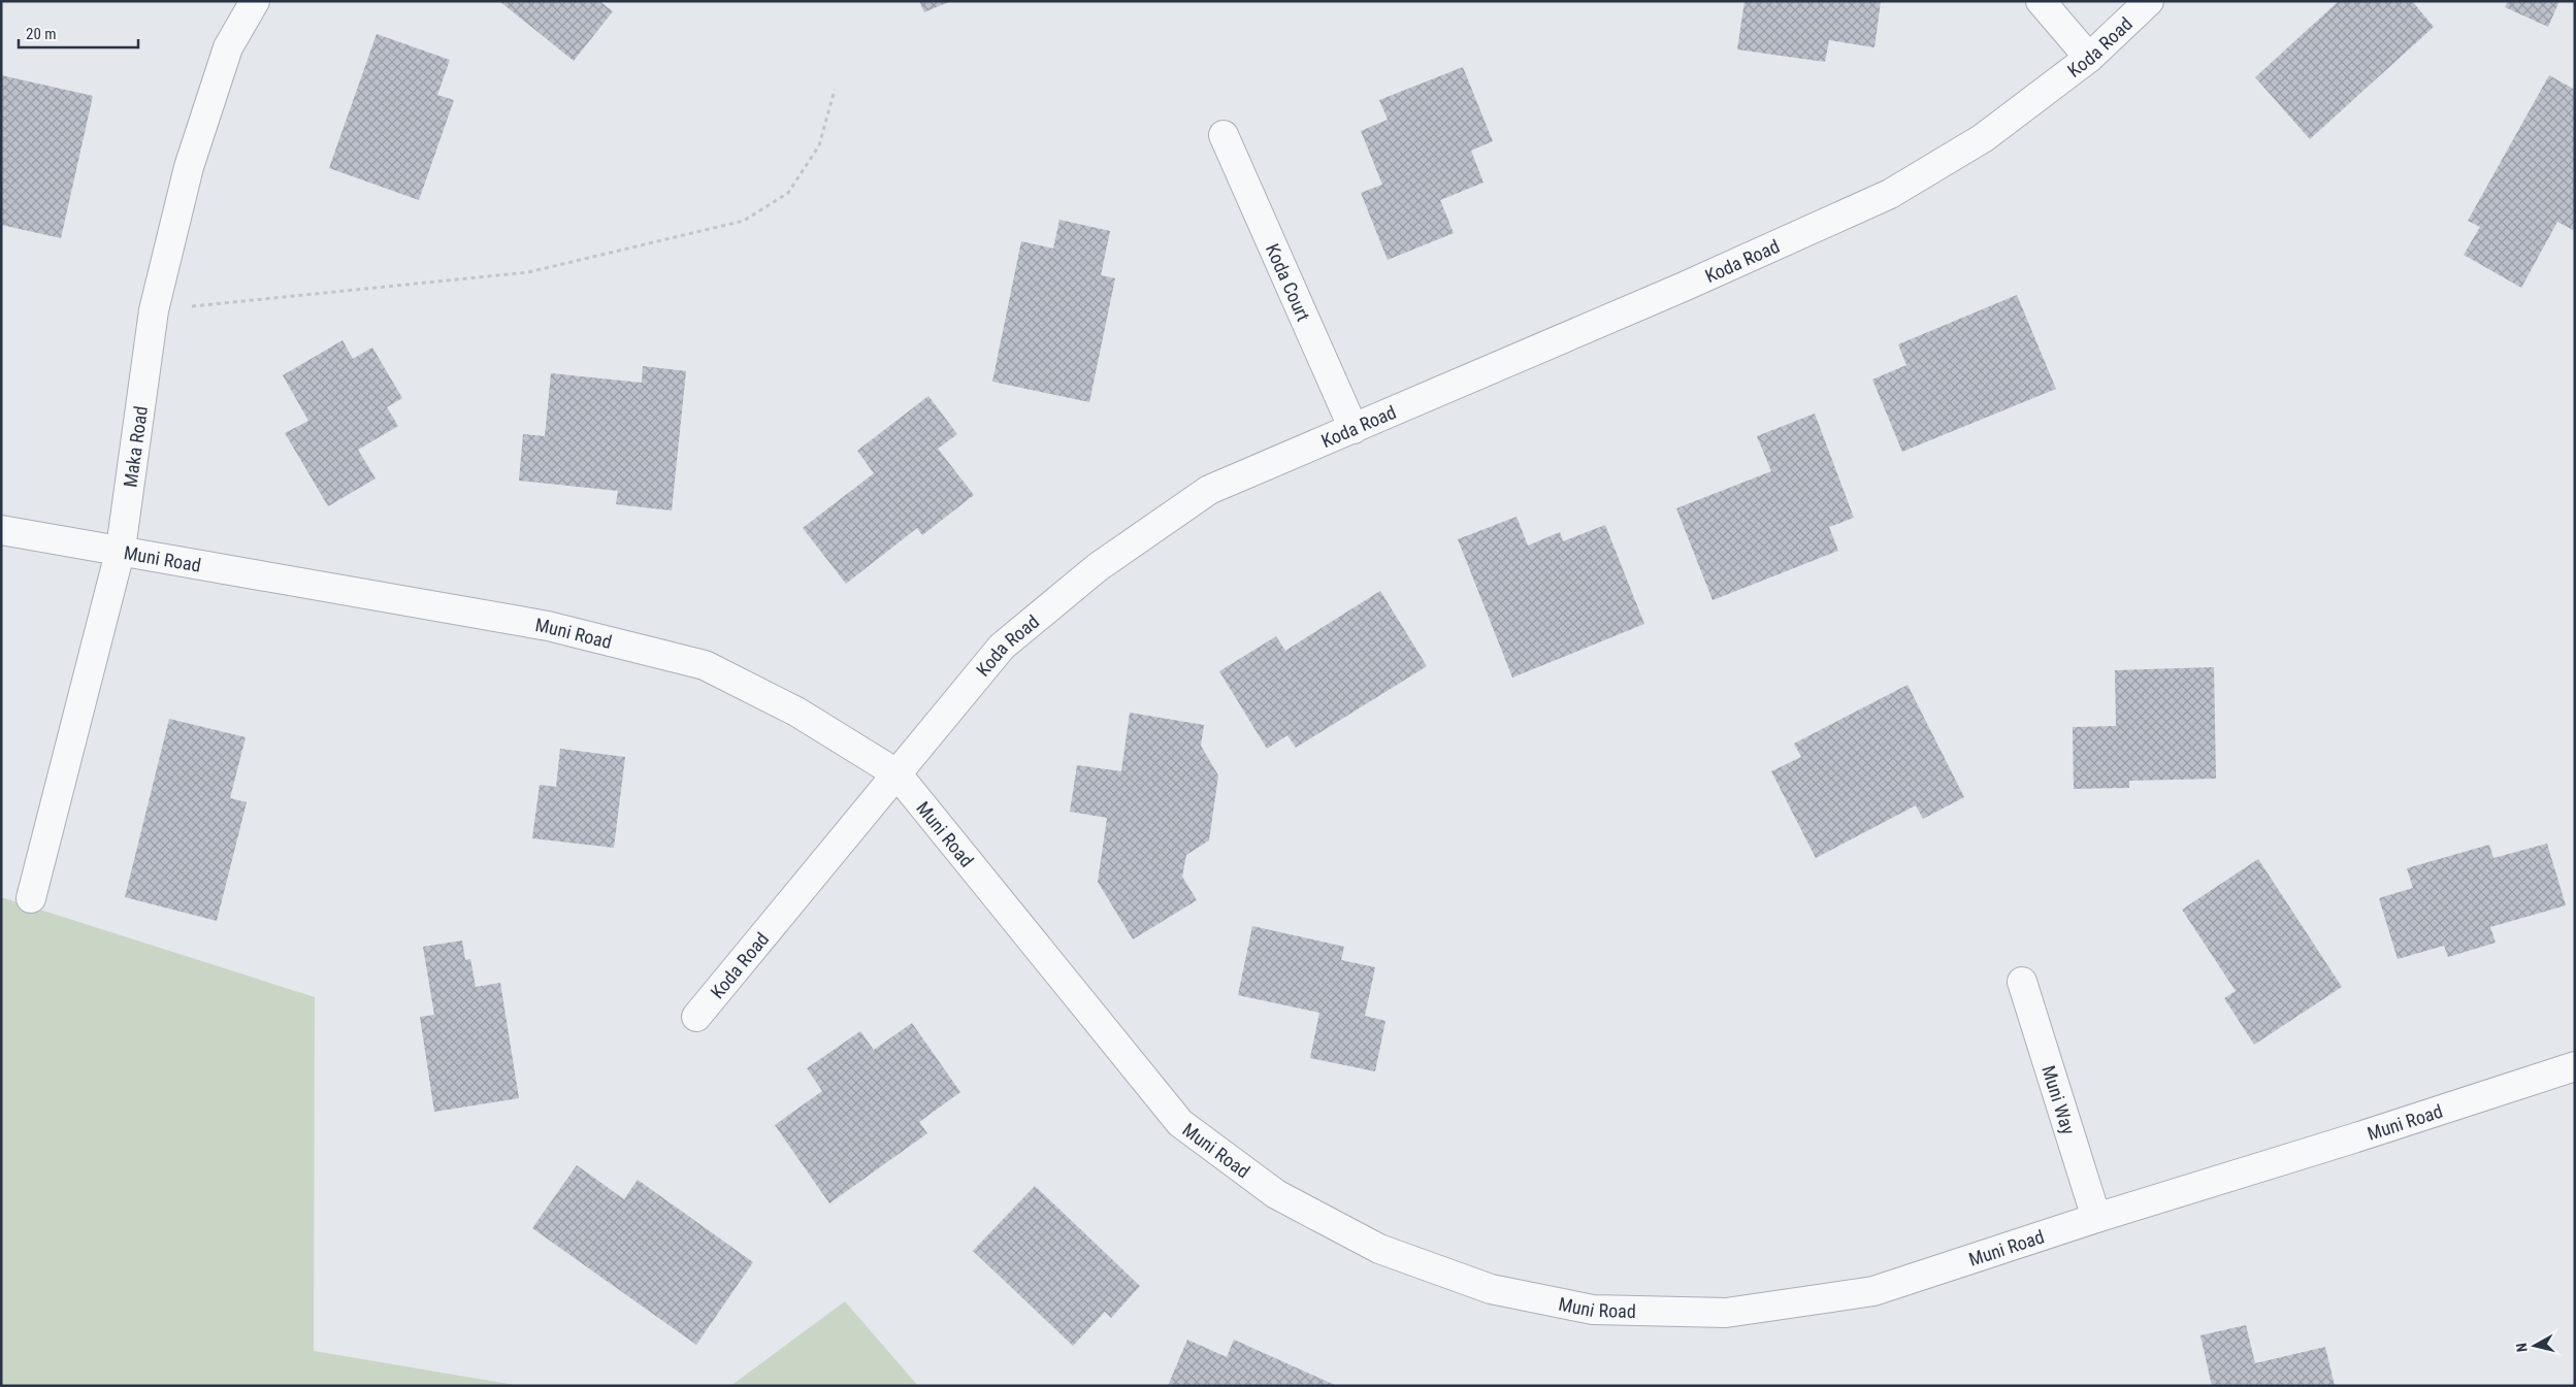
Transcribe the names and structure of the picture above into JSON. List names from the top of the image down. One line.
{"streets":{"street":["Koda Road","Koda Court","Maka Road","Muni Road","Muni Way"]},"crossings":[["Koda Road","Koda Court"],["Koda Road","Muni Road"],["Maka Road","Muni Road"],["Muni Road","Muni Way"]],"scale_bar":"20 m","north":"left"}
